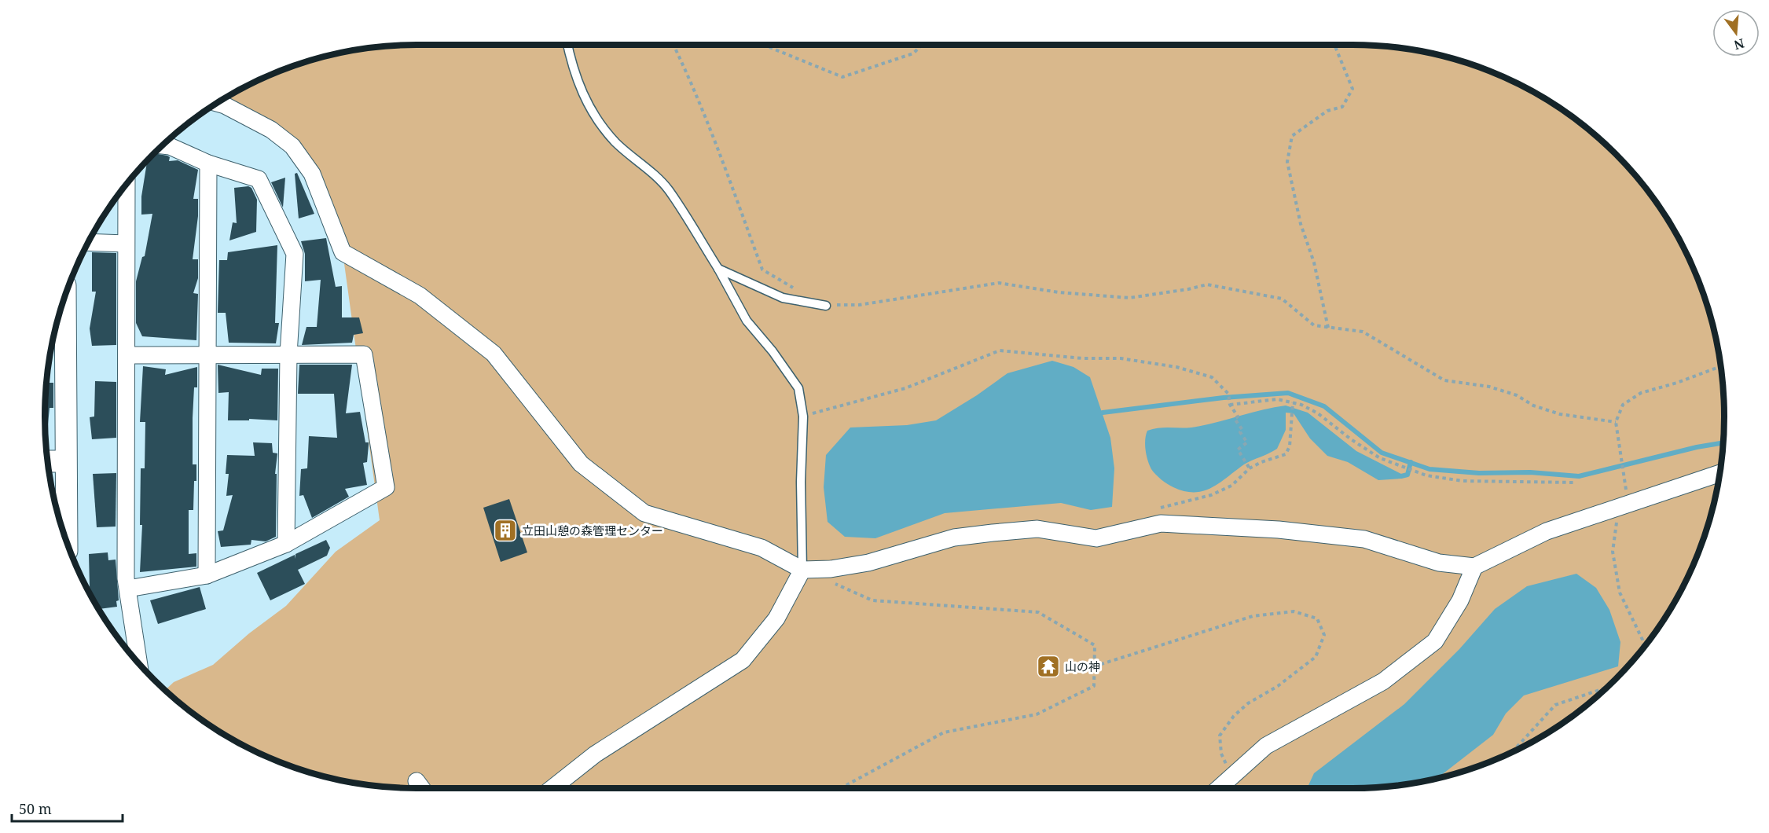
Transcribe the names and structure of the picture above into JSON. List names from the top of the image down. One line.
{"places":{"building":["立田山憩の森管理センター"],"temple":["山の神"]},"scale_bar":"50 m","north":"bottom"}
